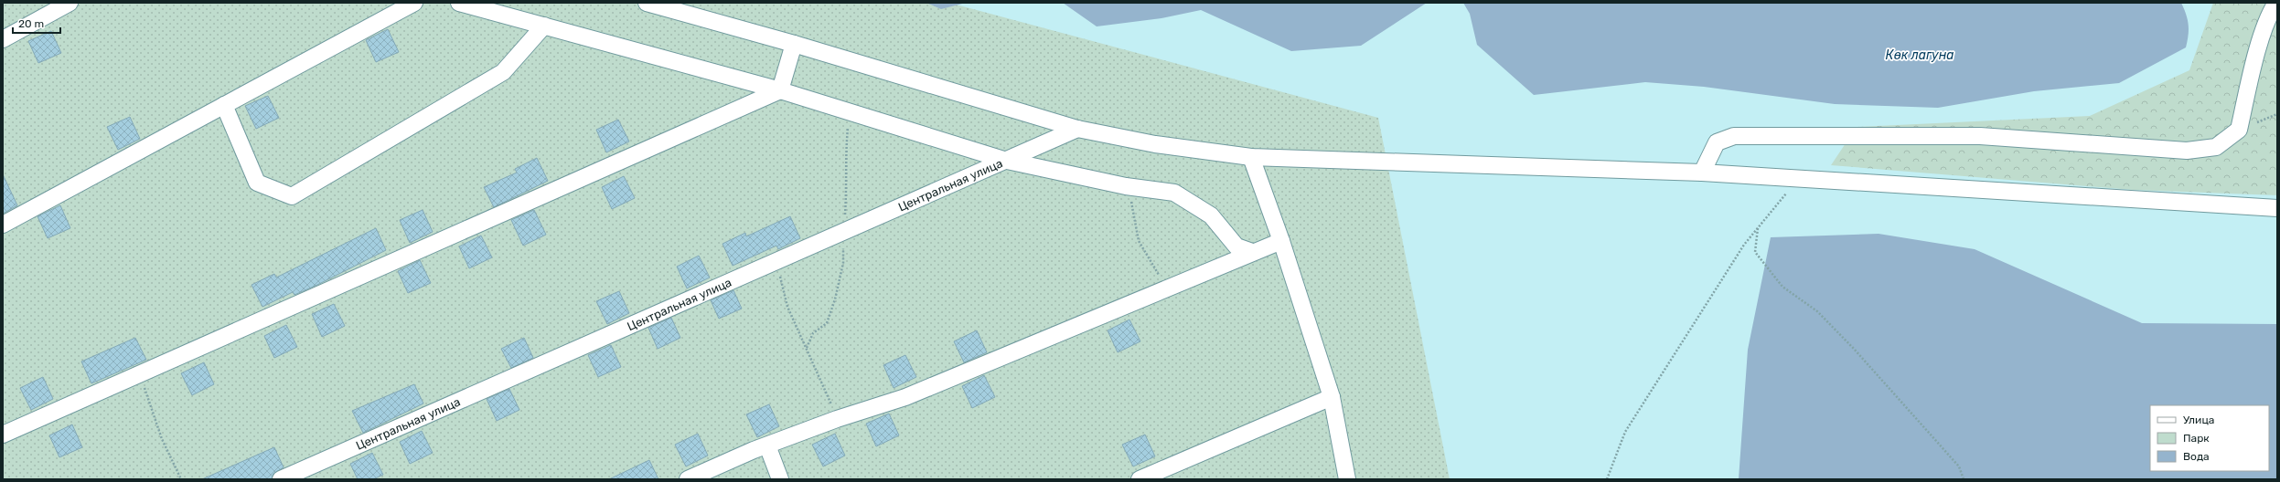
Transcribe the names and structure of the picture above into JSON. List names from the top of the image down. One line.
{"streets":{"street":["Центральная улица"]},"water":["Көк лагуна"],"legend":["Улица","Парк","Вода"],"scale_bar":"20 m"}
